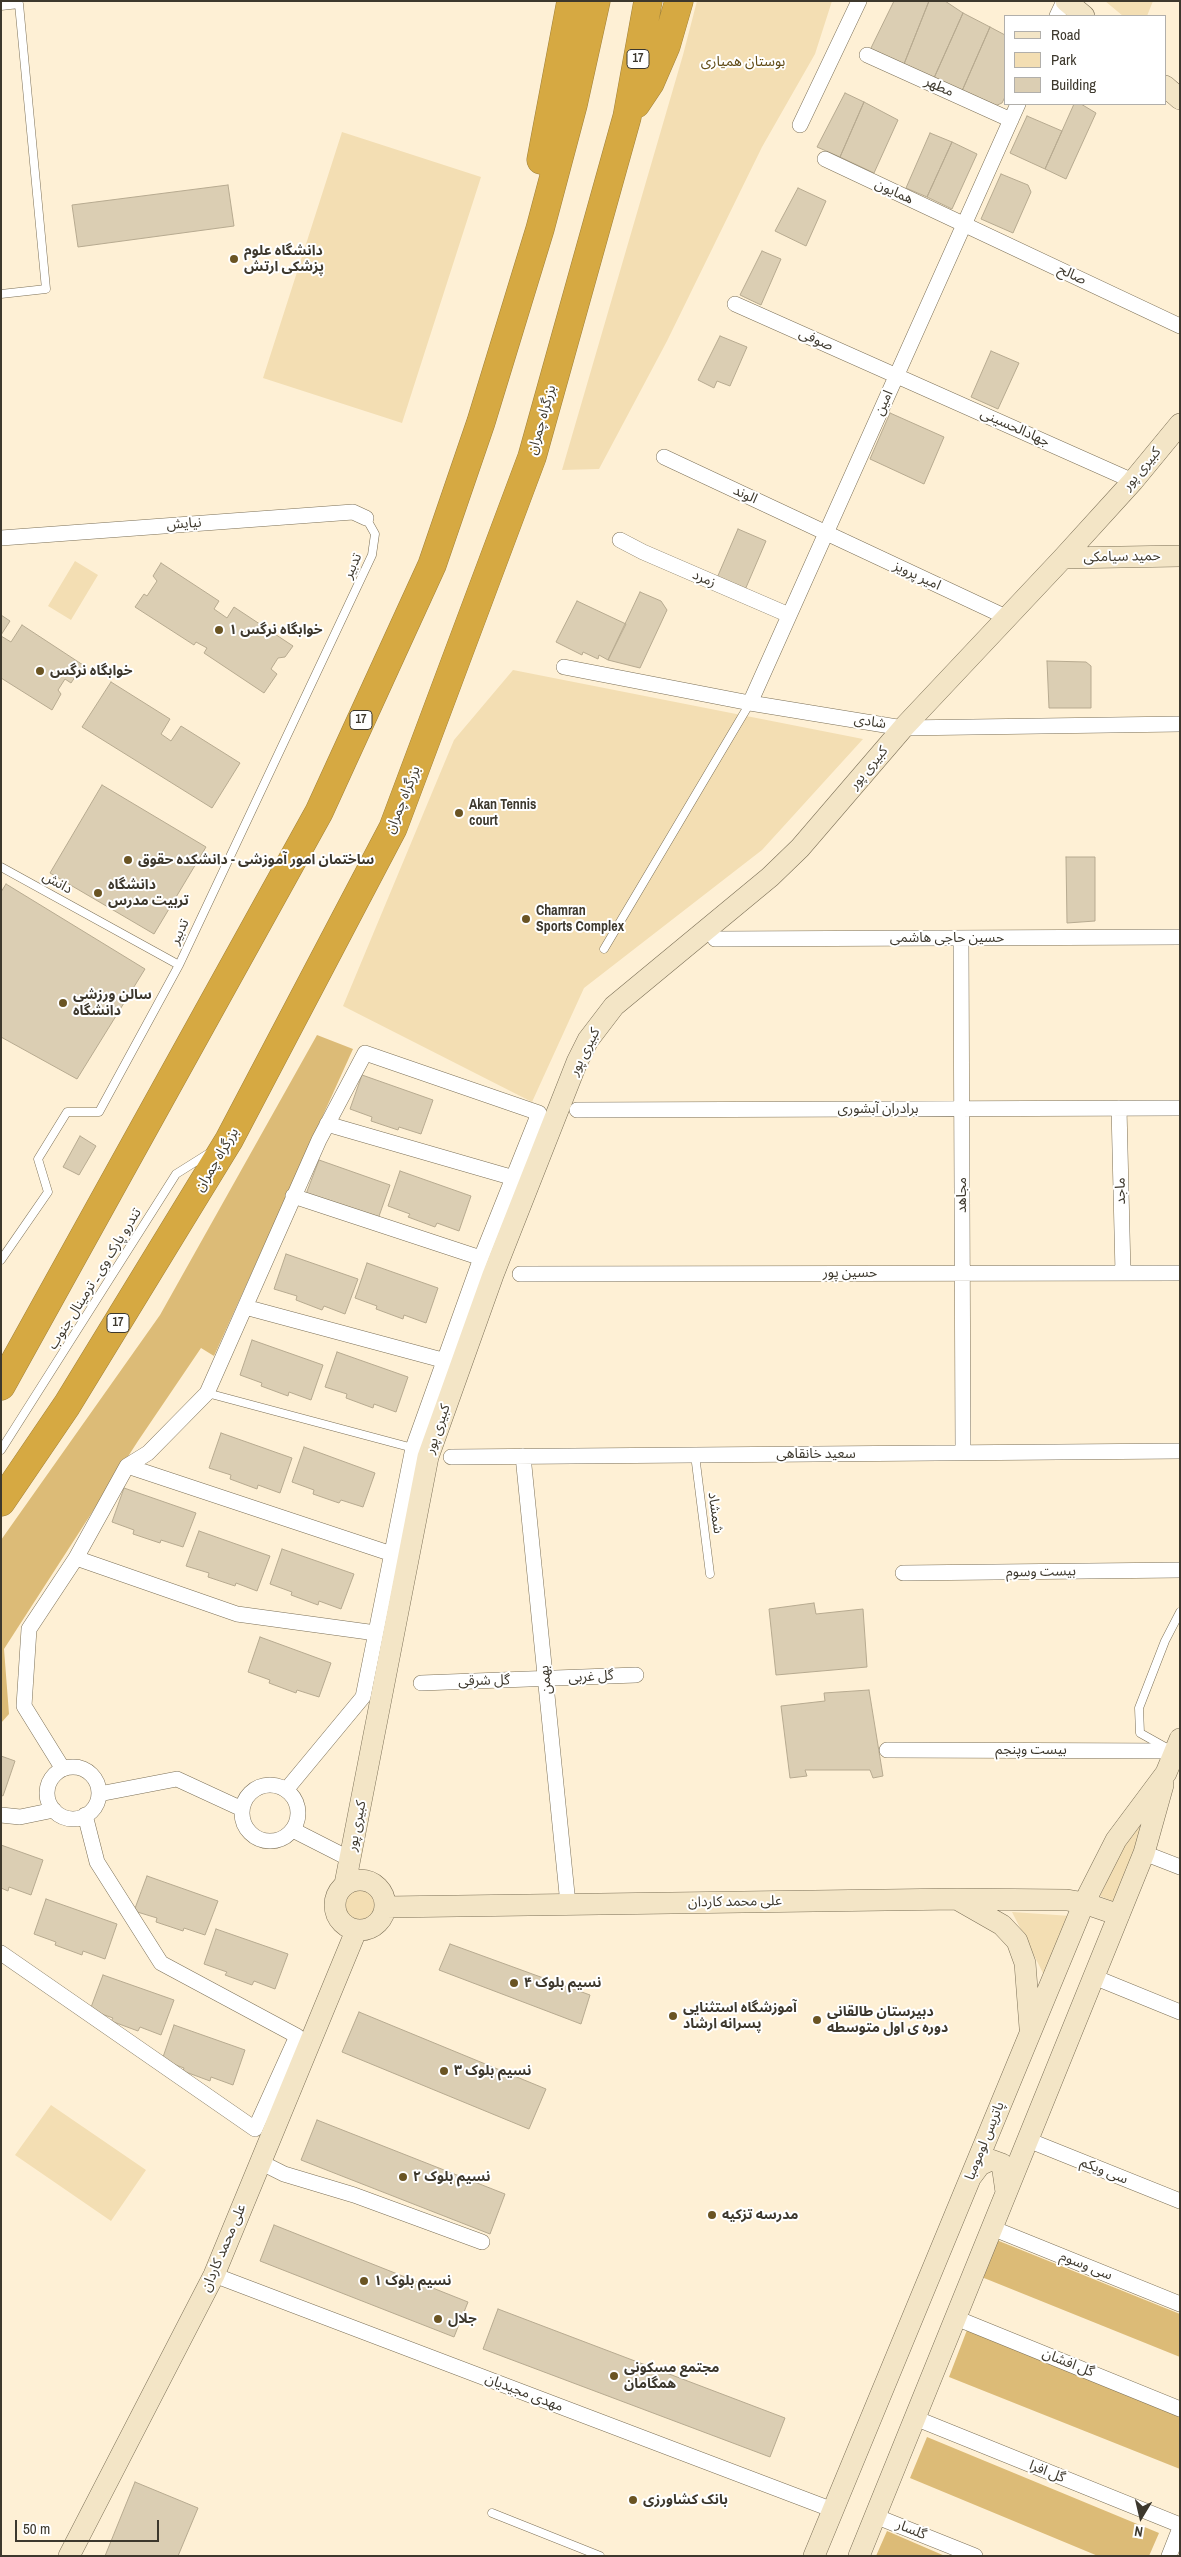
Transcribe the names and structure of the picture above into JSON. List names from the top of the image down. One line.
{"streets":{"highway":["17","بزرگراه چمران"],"street":["مطهر","همایون","صالح","صوفی","امین","جهادالحسینی","کبیری پور","الوند","نیایش","حمید سیامکی","امیر پرویز","زمرد","شادی","حسین حاجی هاشمی","برادران آبشوری","ماجد","مجاهد","حسین پور","سعید خانقاهی","بیست وسوم","گل غربی","بهمن","گل شرقی","بیست وپنجم","علی محمد کاردان","پاتریس لومومبا","سی ویکم","سی وسوم","گل افشان","مهدی مجیدیان","گل افرا","گلسار"],"lane":["تدبیر","دانش","تندرو پارک وی ـ ترمینال جنوب","شمشاد"]},"crossings":[["مطهر","امین"],["همایون","صالح"],["همایون","امین"],["صالح","امین"],["صوفی","امین"],["صوفی","جهادالحسینی"],["امین","جهادالحسینی"],["امین","الوند"],["امین","امیر پرویز"],["امین","زمرد"],["امین","شادی"],["بزرگراه چمران","تندرو پارک وی ـ ترمینال جنوب"],["جهادالحسینی","کبیری پور"],["کبیری پور","حمید سیامکی"],["کبیری پور","امیر پرویز"],["کبیری پور","شادی"],["کبیری پور","علی محمد کاردان"],["الوند","امیر پرویز"],["نیایش","تدبیر"],["تدبیر","دانش"],["حسین حاجی هاشمی","مجاهد"],["برادران آبشوری","ماجد"],["برادران آبشوری","مجاهد"],["ماجد","حسین پور"],["مجاهد","حسین پور"],["مجاهد","سعید خانقاهی"],["سعید خانقاهی","شمشاد"],["سعید خانقاهی","بهمن"],["گل غربی","بهمن"],["گل غربی","گل شرقی"],["بهمن","گل شرقی"],["بهمن","علی محمد کاردان"],["بیست وپنجم","پاتریس لومومبا"],["علی محمد کاردان","پاتریس لومومبا"],["علی محمد کاردان","مهدی مجیدیان"],["پاتریس لومومبا","مهدی مجیدیان"]],"parks":["بوستان همیاری"],"places":["دانشگاه علوم پزشکی ارتش","خوابگاه نرگس ۱","خوابگاه نرگس","Akan Tennis court","ساختمان امور آموزشی - دانشکده حقوق","دانشگاه تربیت مدرس","Chamran Sports Complex","سالن ورزشی دانشگاه","نسیم بلوک ۴","آموزشگاه استثنایی پسرانه ارشاد","دبیرستان طالقانی دوره ی اول متوسطه","نسیم بلوک ۳","نسیم بلوک ۲","مدرسه تزکیه","نسیم بلوک ۱","جلال","مجتمع مسکونی همگامان","بانک کشاورزی"],"legend":["Road","Park","Building"],"scale_bar":"50 m","north":"bottom"}
